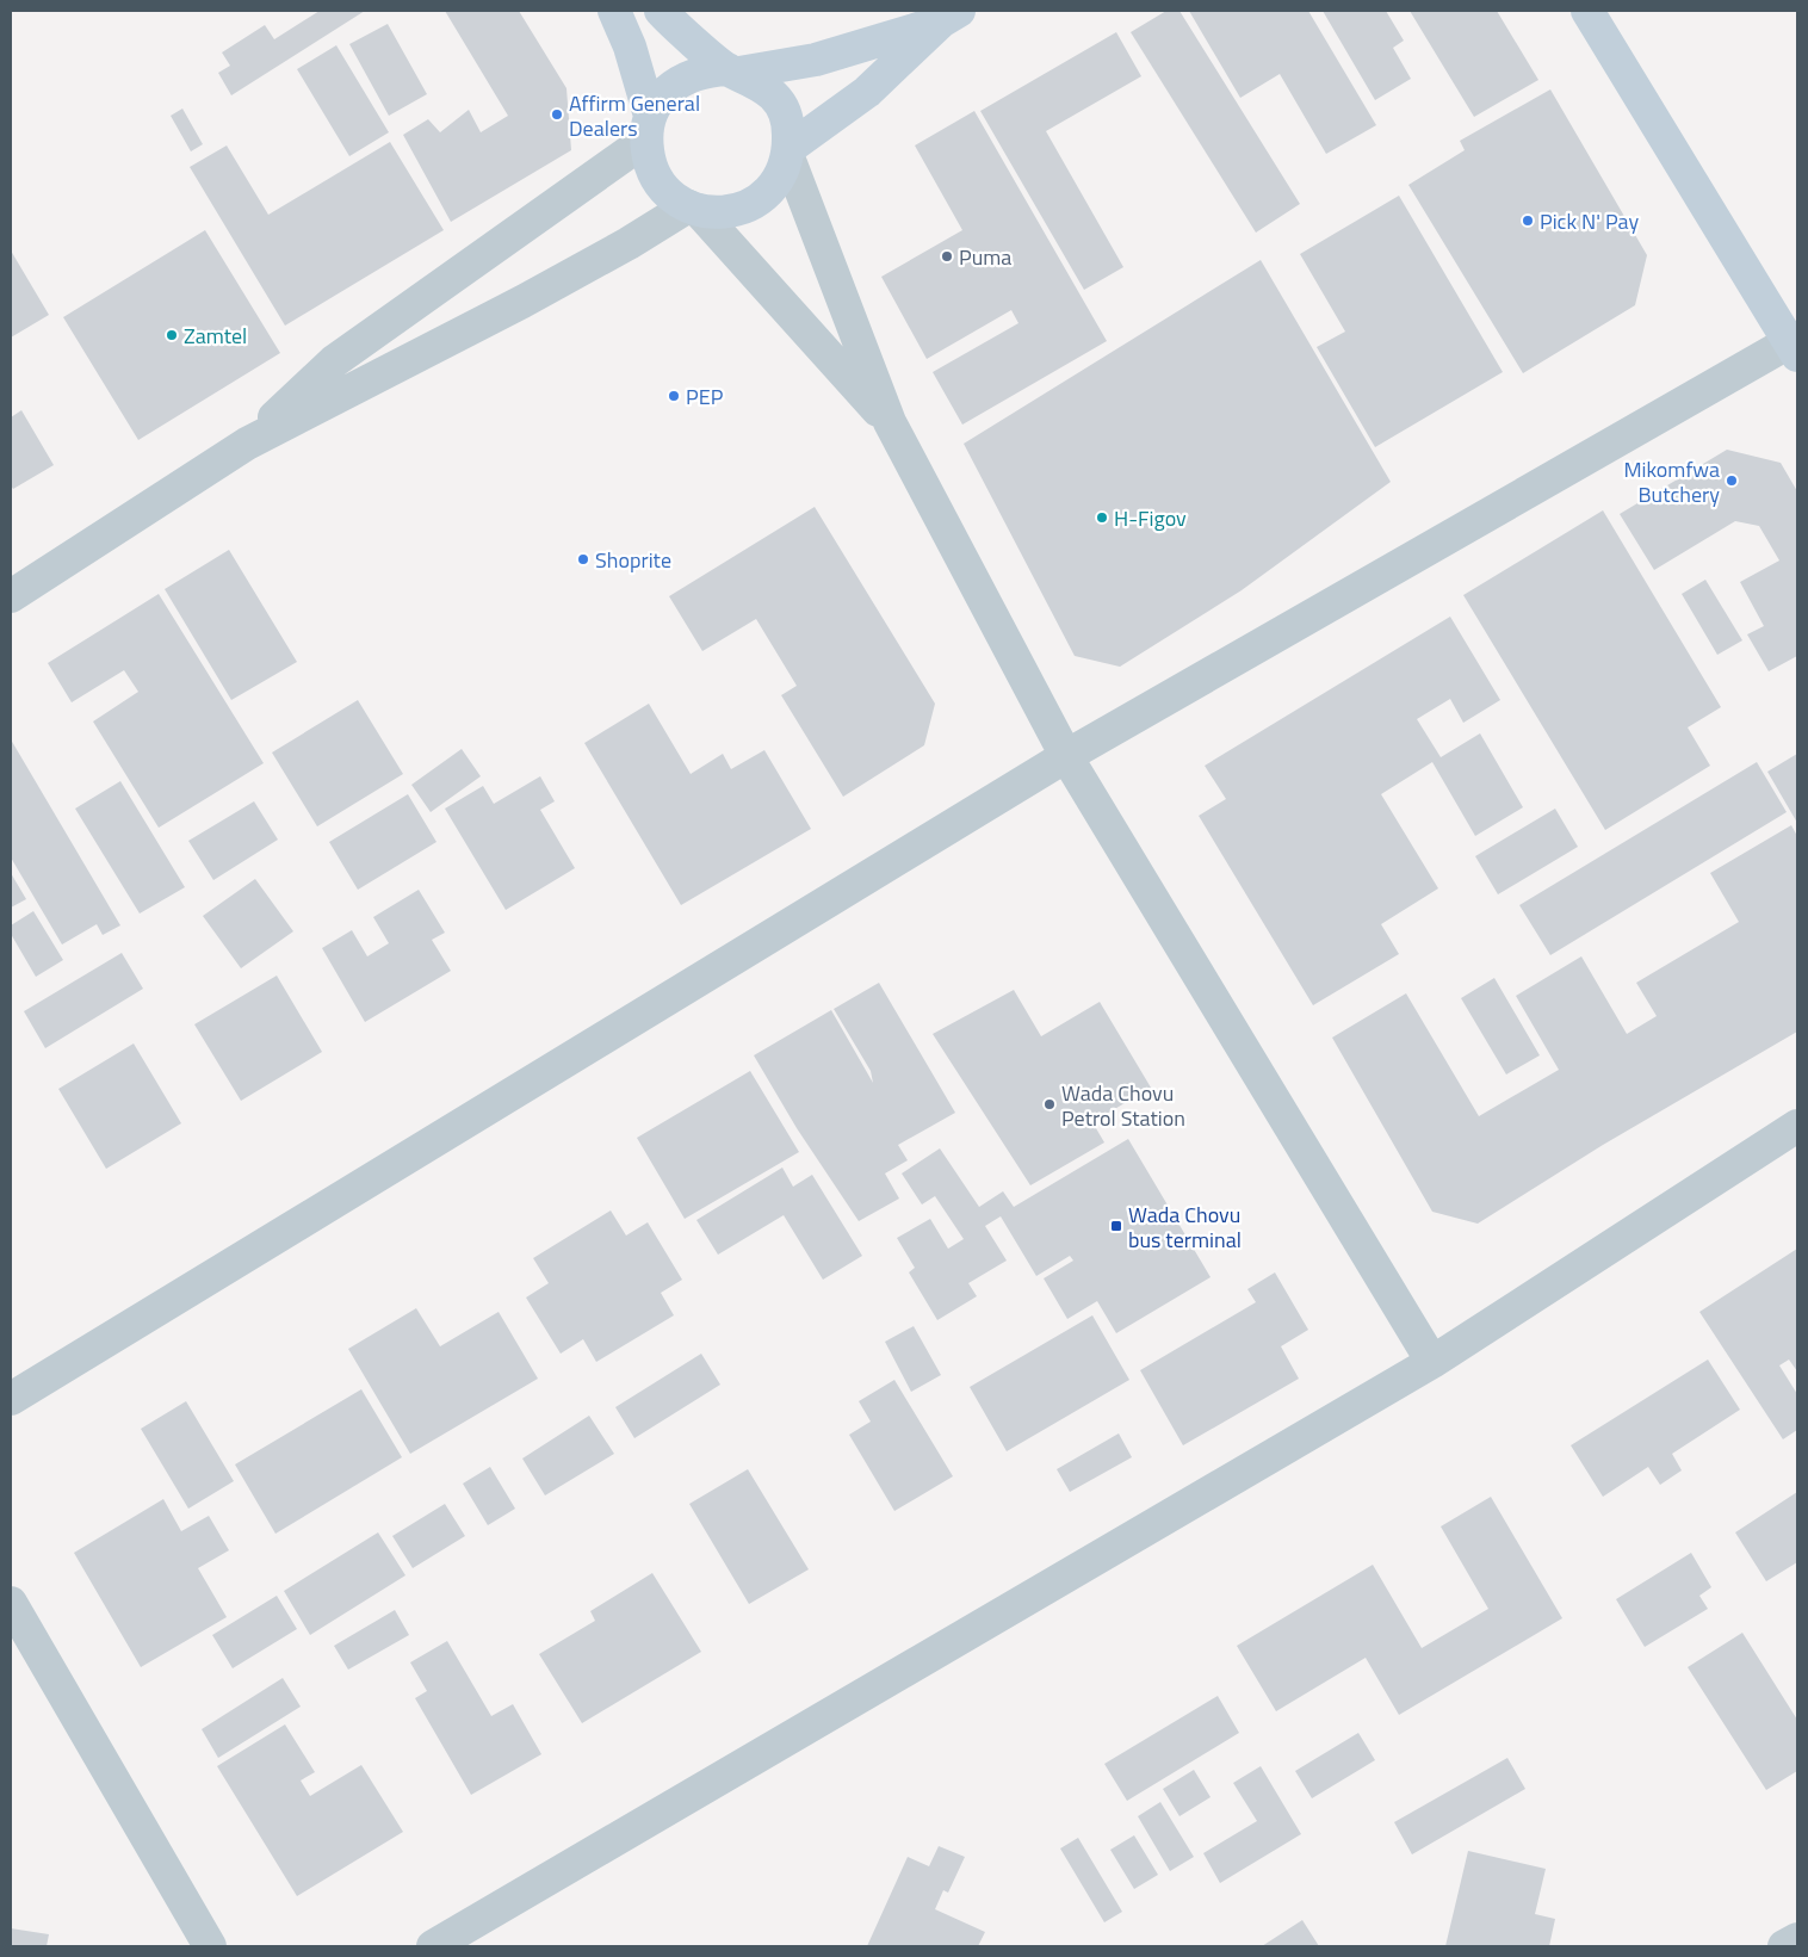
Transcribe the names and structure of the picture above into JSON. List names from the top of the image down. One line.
{"places":{"other":["Affirm General Dealers","Pick N' Pay","Puma","Zamtel","PEP","Mikomfwa Butchery","H-Figov","Shoprite","Wada Chovu Petrol Station"],"transit":["Wada Chovu bus terminal"]}}
